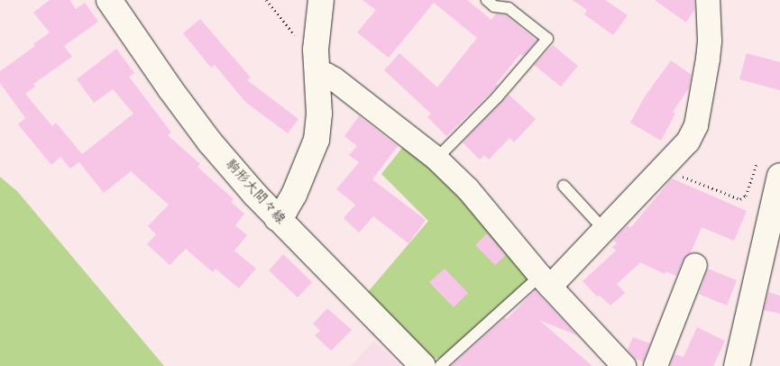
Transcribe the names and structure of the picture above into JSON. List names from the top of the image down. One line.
{"streets":{"main road":["駒形大間々線"]}}
